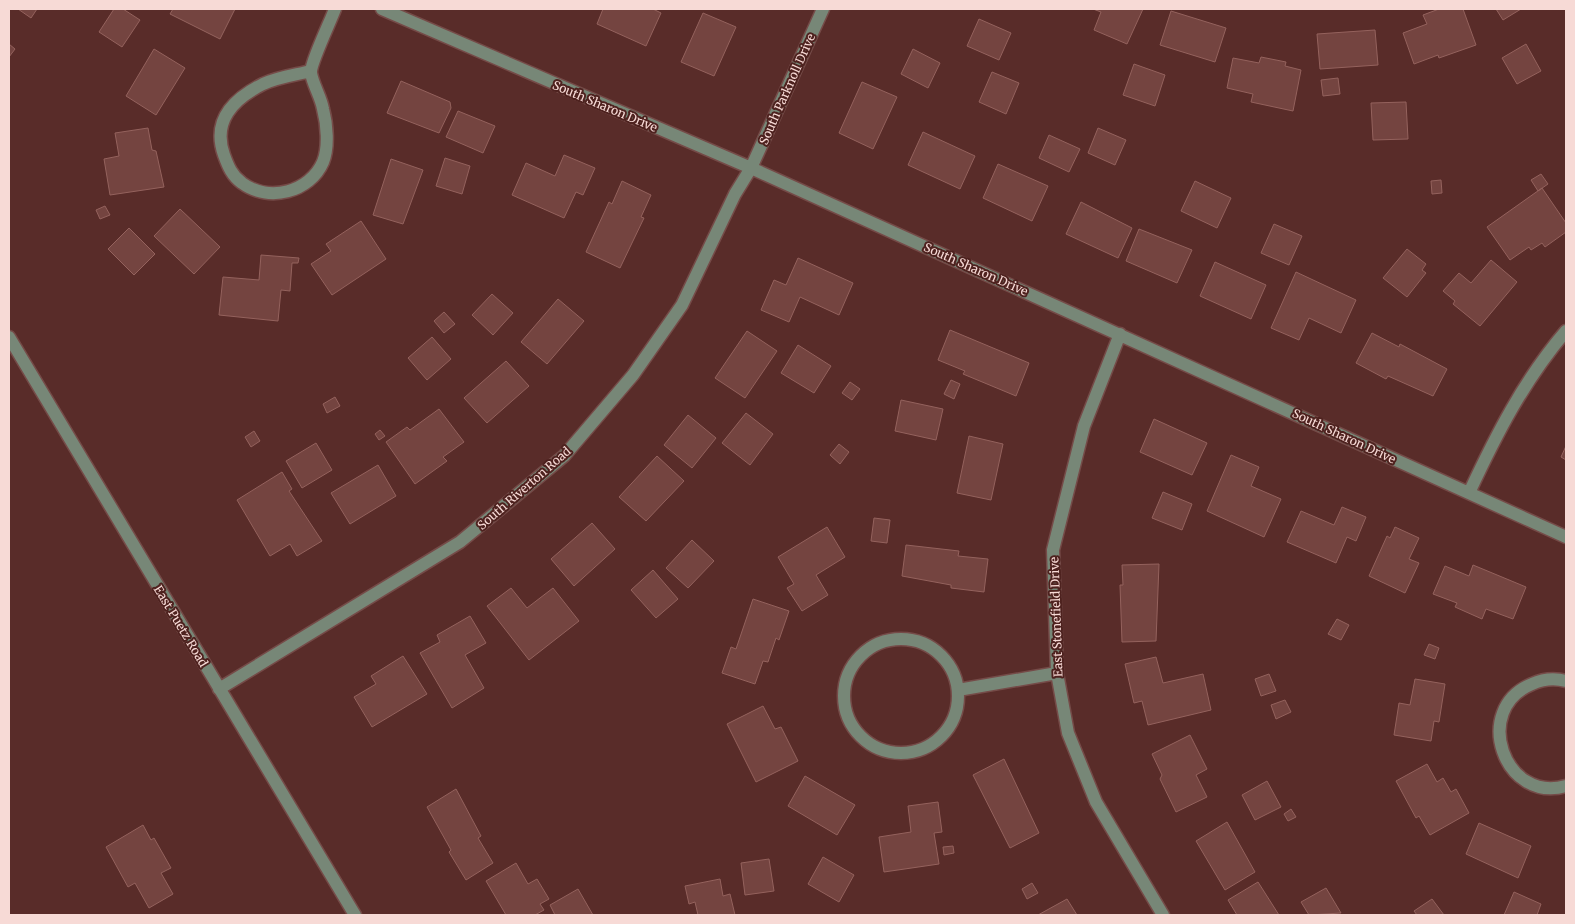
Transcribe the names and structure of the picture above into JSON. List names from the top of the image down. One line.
{"streets":{"street":["South Parknoll Drive","South Sharon Drive","South Riverton Road","East Stonefield Drive","East Puetz Road"]},"crossings":[["South Parknoll Drive","South Sharon Drive"],["South Parknoll Drive","South Riverton Road"],["South Sharon Drive","South Riverton Road"],["South Sharon Drive","East Stonefield Drive"],["South Riverton Road","East Puetz Road"]]}
